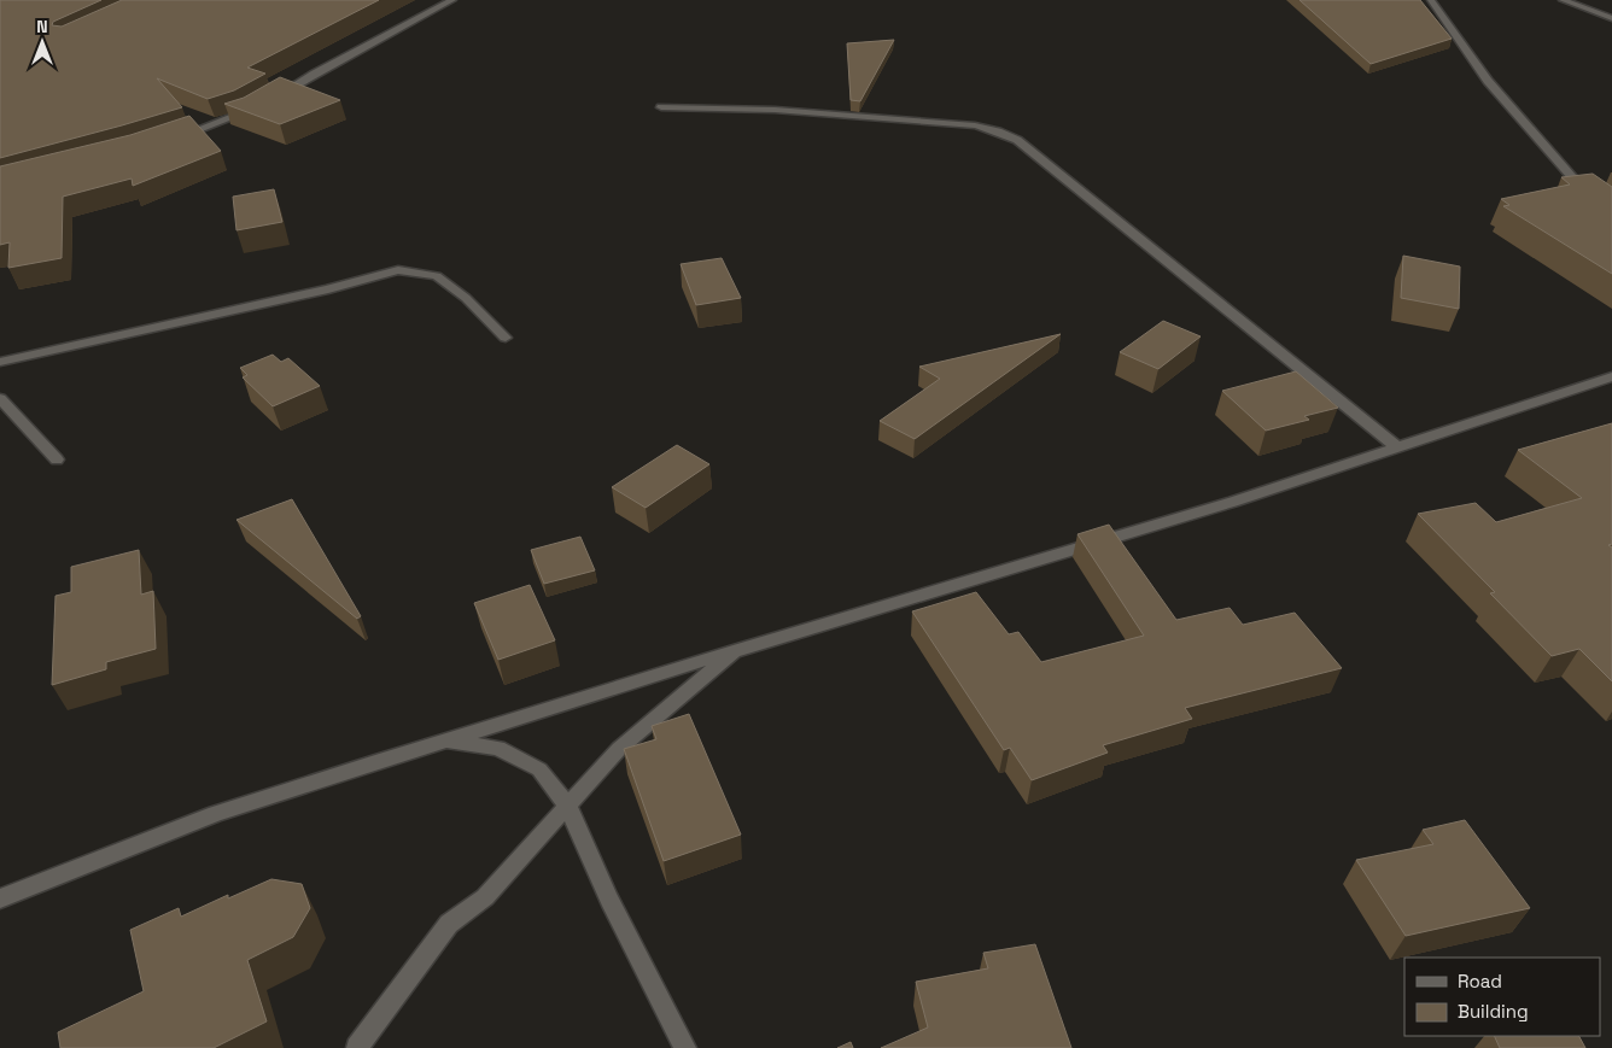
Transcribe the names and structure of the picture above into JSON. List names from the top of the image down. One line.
{"legend":["Road","Building"],"north":"top"}
